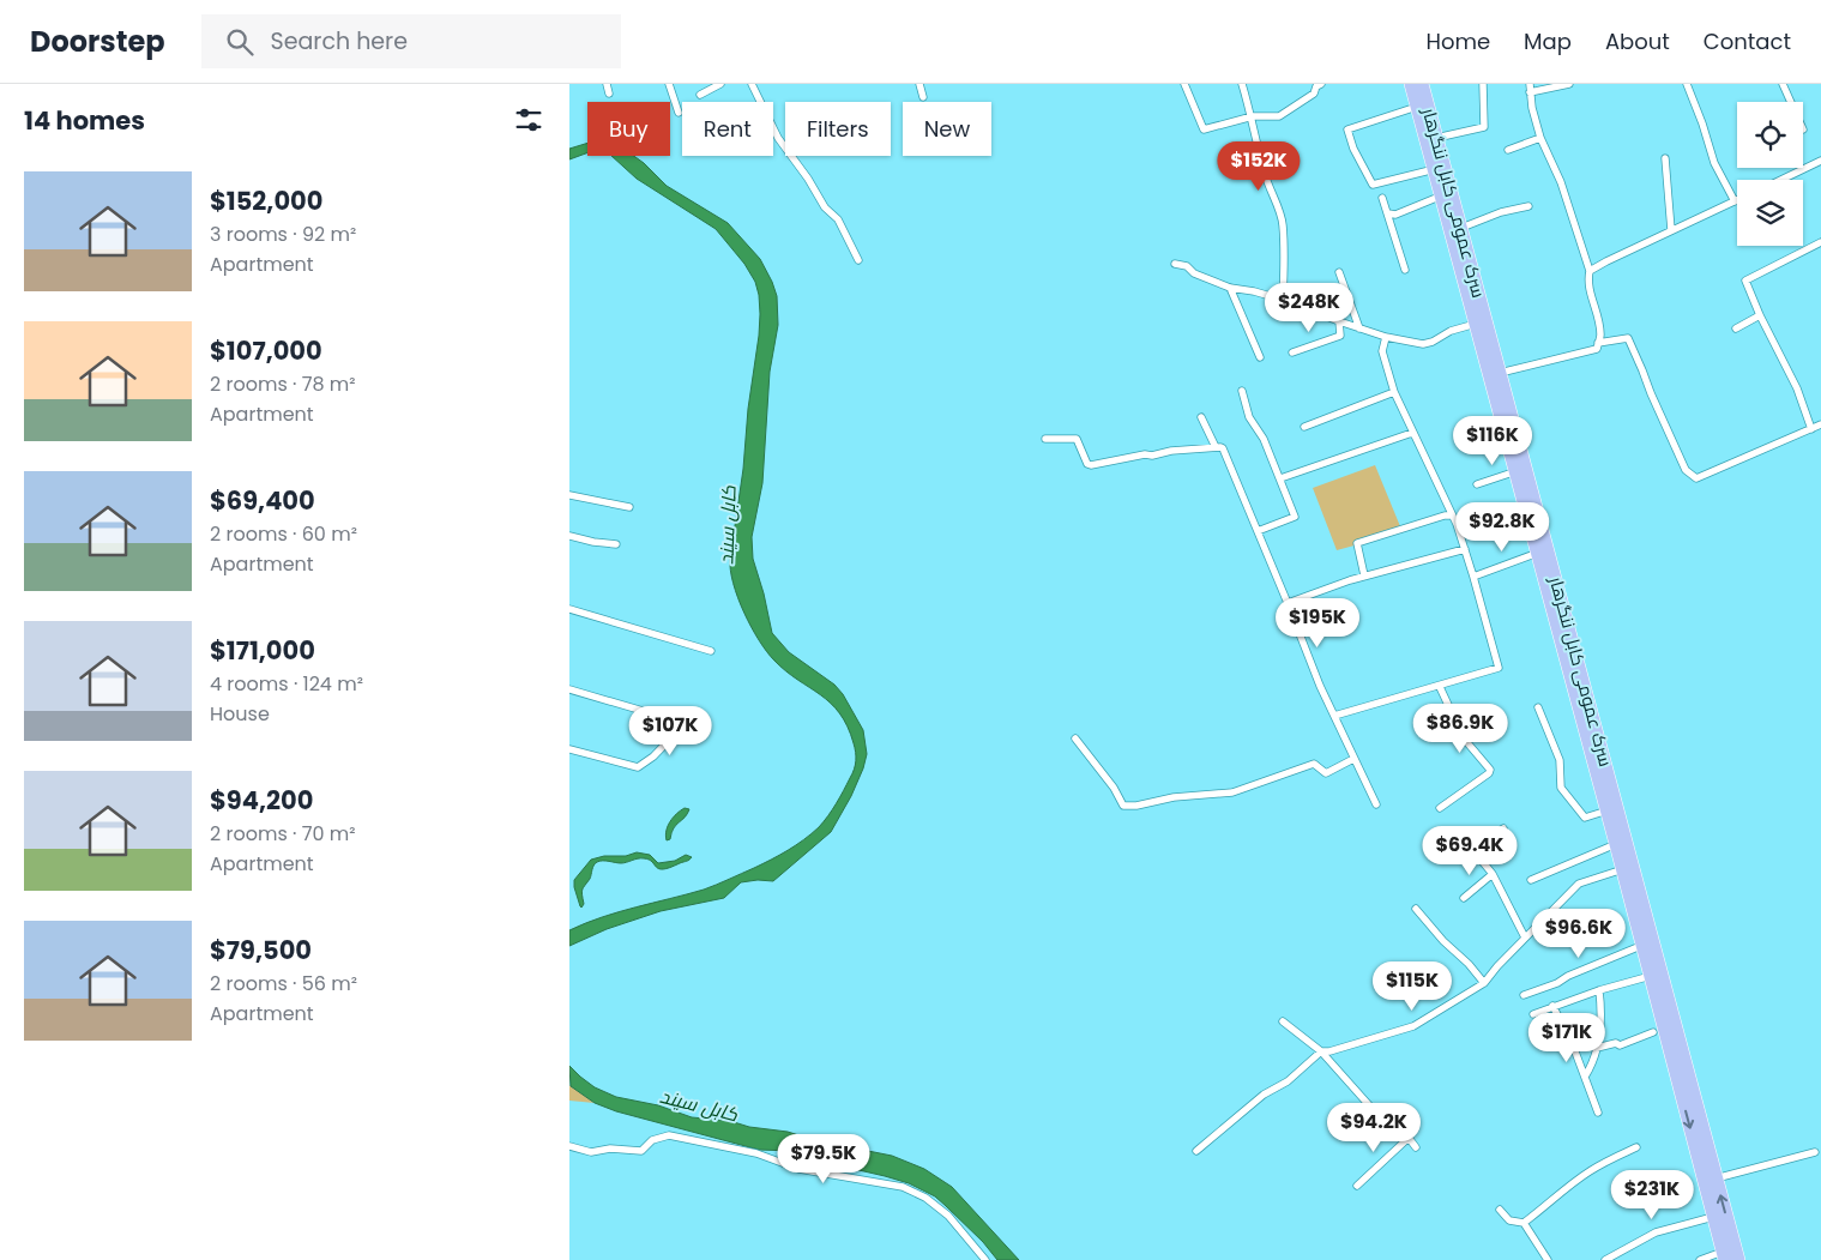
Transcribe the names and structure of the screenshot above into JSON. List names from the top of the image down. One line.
{"streets":{"highway":["سرک عمومی کابل ننگرهار"]},"water":["کابل سيند"],"page":{"header":"Doorstep","search":"Search here","nav":["Home","Map","About","Contact"],"heading":"14 homes","chip":["Buy","Rent","Filters","New"],"price":["$152K","$248K","$116K","$92.8K","$195K","$86.9K","$107K","$69.4K","$96.6K","$115K","$171K","$94.2K","$79.5K","$231K"],"list":[{"name":"$152,000","note":"3 rooms · 92 m² · Apartment"},{"name":"$107,000","note":"2 rooms · 78 m² · Apartment"},{"name":"$69,400","note":"2 rooms · 60 m² · Apartment"},{"name":"$171,000","note":"4 rooms · 124 m² · House"},{"name":"$94,200","note":"2 rooms · 70 m² · Apartment"},{"name":"$79,500","note":"2 rooms · 56 m² · Apartment"}]}}
